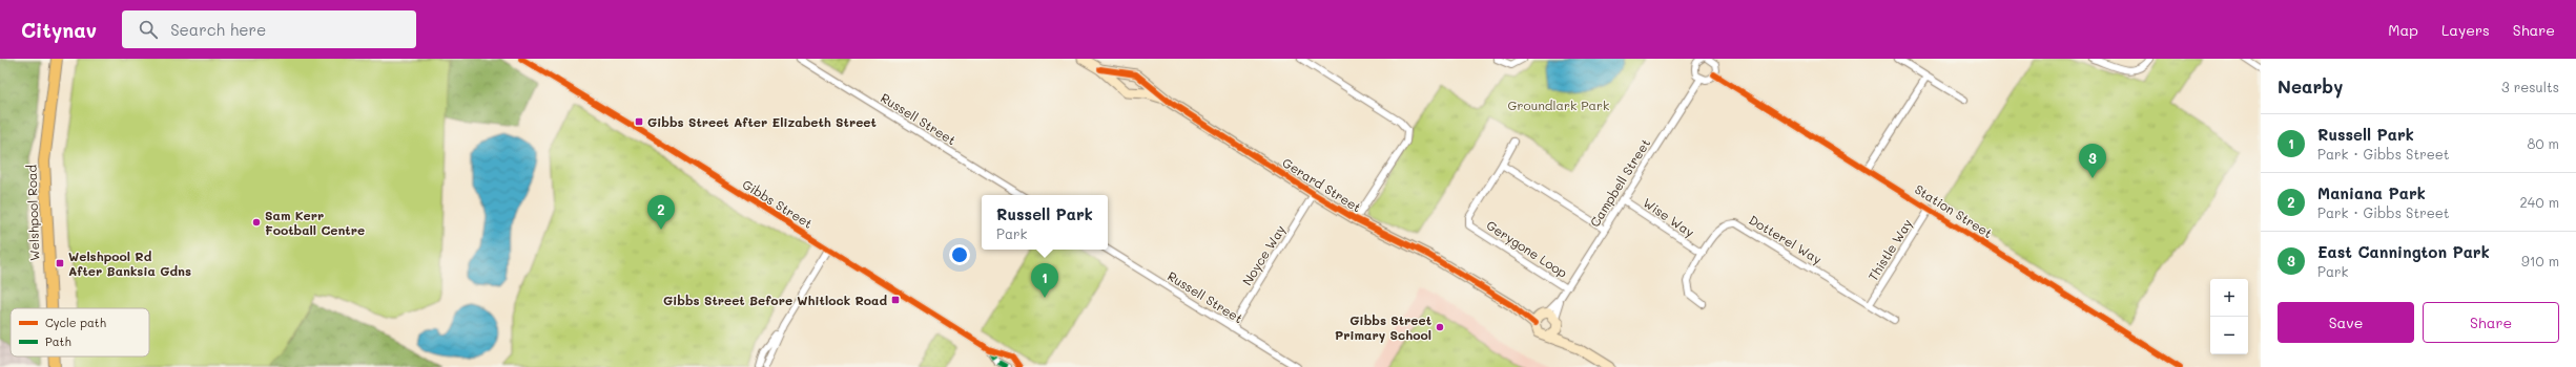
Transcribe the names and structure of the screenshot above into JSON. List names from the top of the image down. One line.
{"streets":{"main road":["Welshpool Road"],"street":["Russell Street","Campbell Street","Gerard Street","Gibbs Street","Station Street","Wise Way","Dotterel Way","Gerygone Loop","Thistle Way","Noyce Way"]},"crossings":[["Russell Street","Noyce Way"],["Campbell Street","Gerard Street"],["Campbell Street","Wise Way"],["Campbell Street","Gerygone Loop"],["Gerard Street","Noyce Way"],["Station Street","Thistle Way"],["Wise Way","Dotterel Way"],["Dotterel Way","Thistle Way"]],"parks":["Groundlark Park"],"places":{"transit":["Gibbs Street After Elizabeth Street","Welshpool Rd After Banksia Gdns","Gibbs Street Before Whitlock Road"],"other":["Sam Kerr Football Centre","Gibbs Street Primary School"]},"legend":["Cycle path","Path"],"page":{"header":"Citynav","search":"Search here","nav":["Map","Layers","Share"],"heading":["Nearby","3 results"],"list":[{"mark":"1","name":"Russell Park","note":"Park · Gibbs Street","value":"80 m"},{"mark":"2","name":"Maniana Park","note":"Park · Gibbs Street","value":"240 m"},{"mark":"3","name":"East Cannington Park","note":"Park","value":"910 m"}],"pins":["3","2","1"],"popup":["Russell Park","Park"],"map_buttons":["+","−"],"buttons":["Save","Share"]}}
